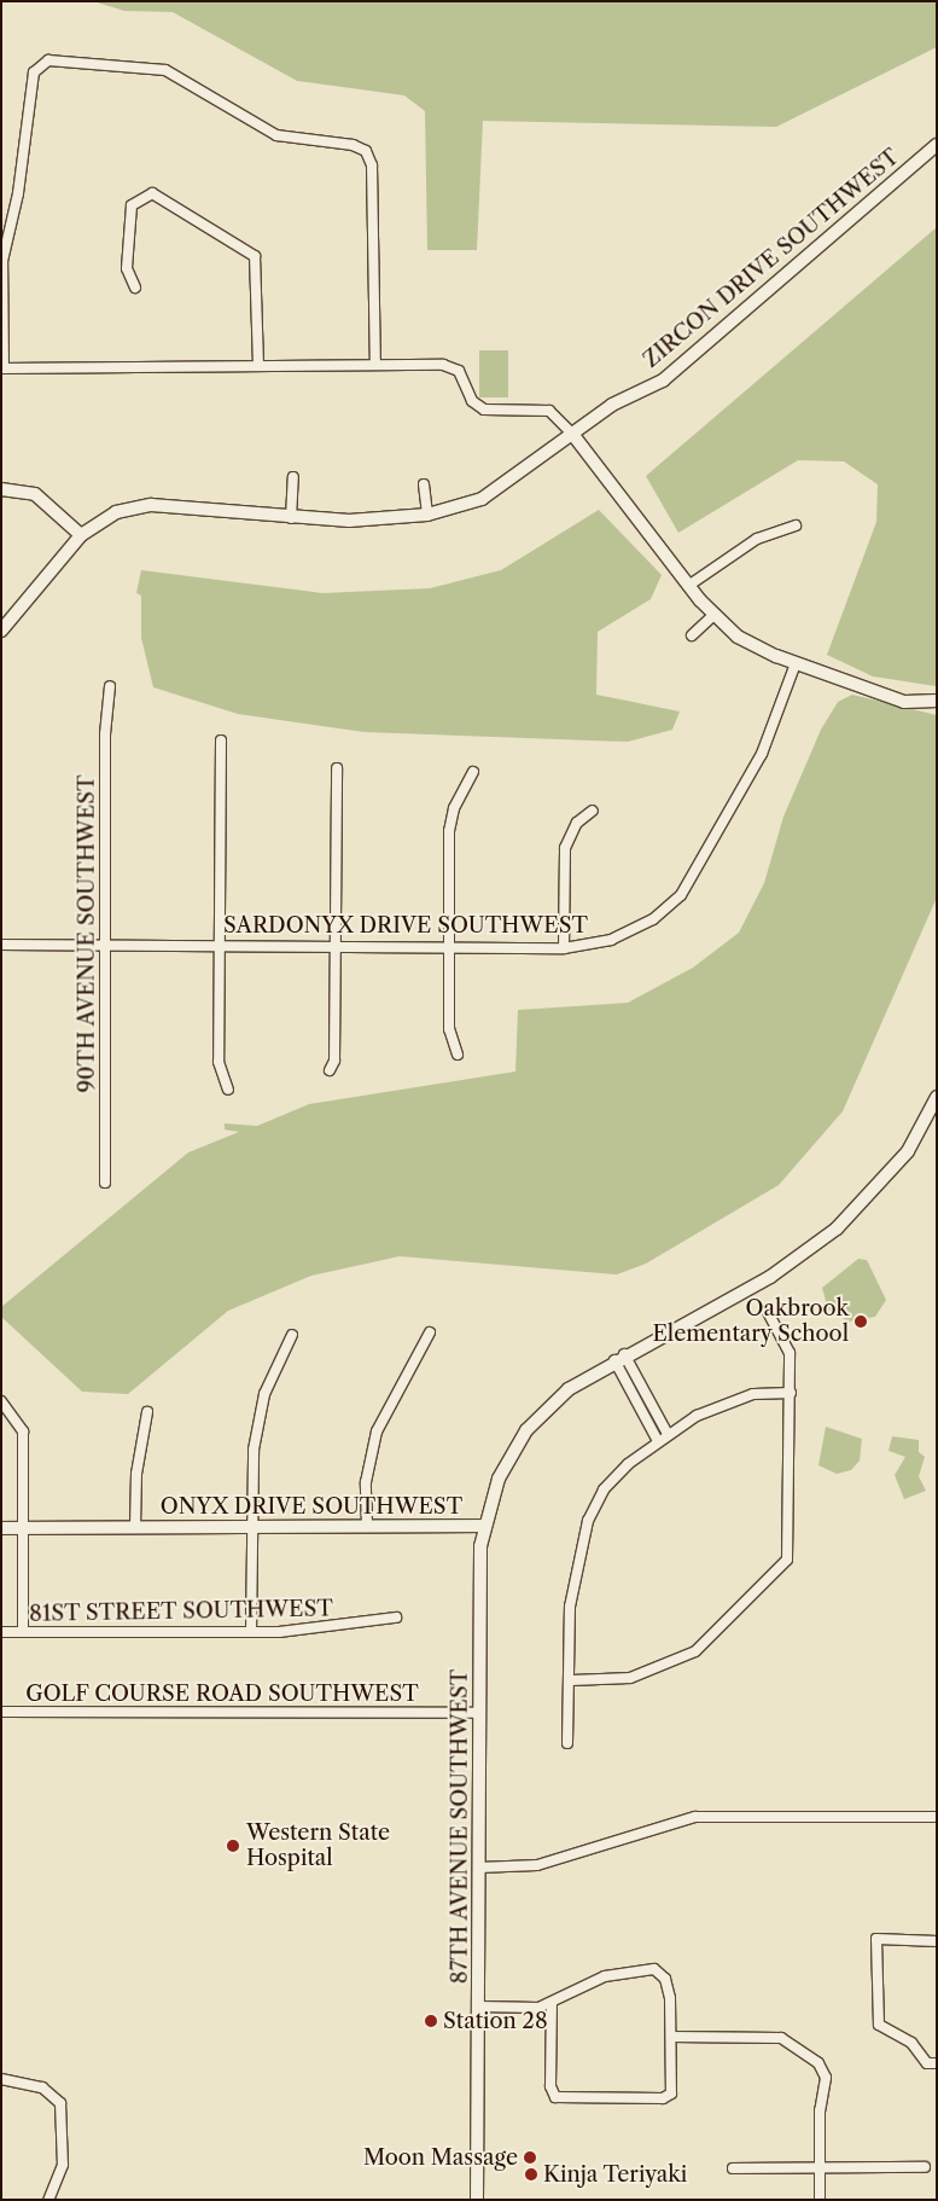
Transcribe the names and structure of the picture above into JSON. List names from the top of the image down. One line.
{"streets":{"street":["ZIRCON DRIVE SOUTHWEST","SARDONYX DRIVE SOUTHWEST","90TH AVENUE SOUTHWEST","ONYX DRIVE SOUTHWEST","81ST STREET SOUTHWEST","GOLF COURSE ROAD SOUTHWEST","87TH AVENUE SOUTHWEST"]},"crossings":[["SARDONYX DRIVE SOUTHWEST","90TH AVENUE SOUTHWEST"],["ONYX DRIVE SOUTHWEST","87TH AVENUE SOUTHWEST"],["GOLF COURSE ROAD SOUTHWEST","87TH AVENUE SOUTHWEST"]],"places":["Oakbrook Elementary School","Western State Hospital","Station 28","Moon Massage","Kinja Teriyaki"]}
